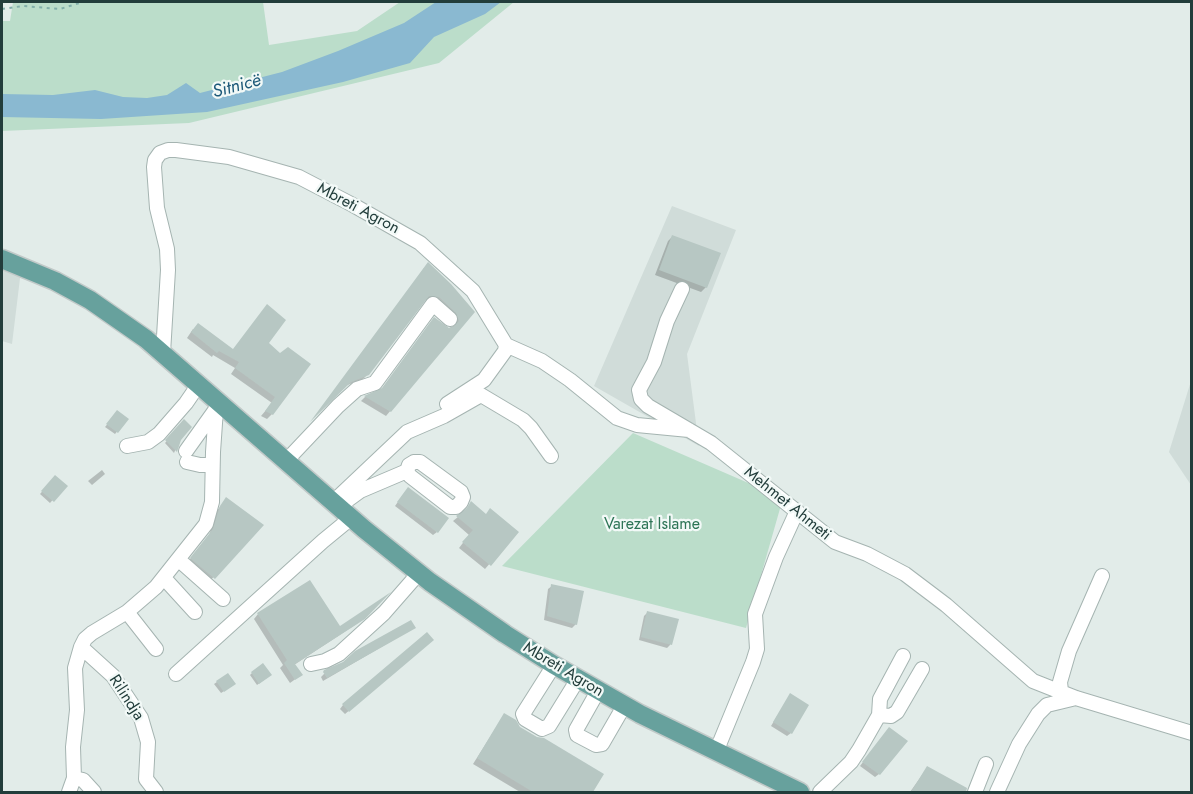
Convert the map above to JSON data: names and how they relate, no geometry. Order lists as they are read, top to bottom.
{
  "streets": {
    "main road": ["Mbreti Agron"],
    "street": ["Mehmet Ahmeti", "Rilindja"]
  },
  "water": ["Sitnicë"],
  "parks": ["Varezat Islame"]
}
